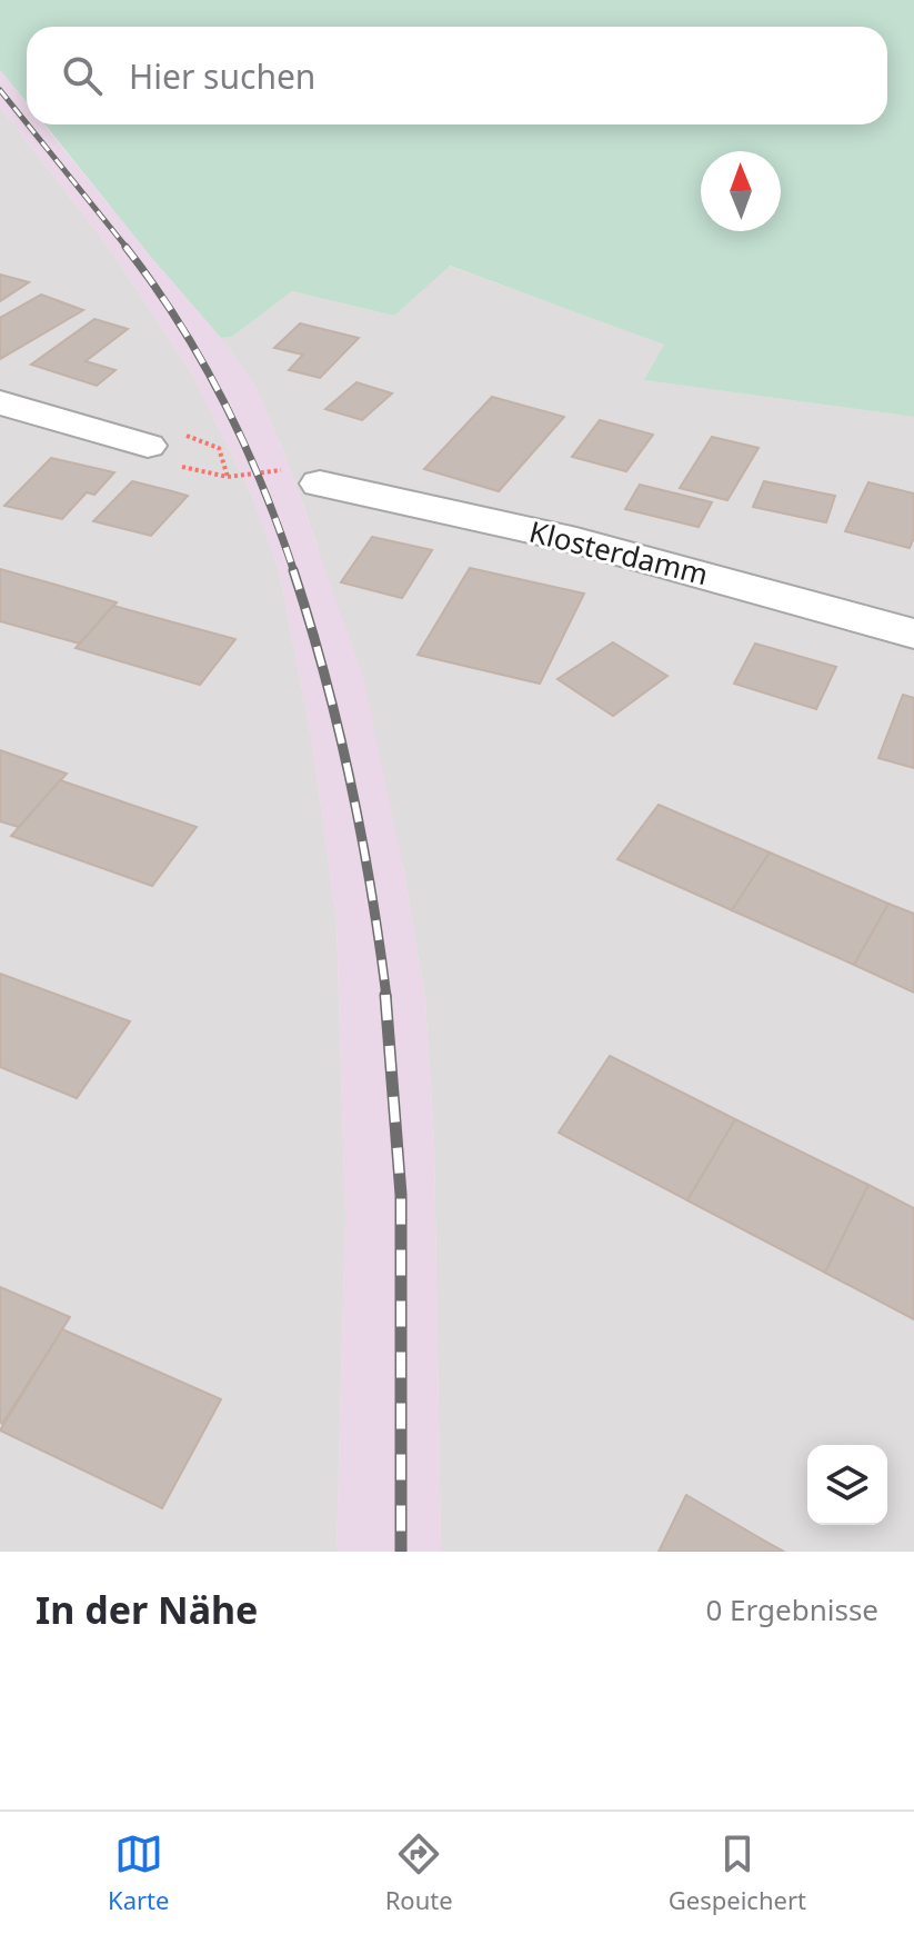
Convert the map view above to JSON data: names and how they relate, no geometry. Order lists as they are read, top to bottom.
{
  "streets": {
    "street": ["Klosterdamm"]
  },
  "north": "top",
  "page": {
    "search": "Hier suchen",
    "heading": ["In der Nähe", "0 Ergebnisse"],
    "nav": ["Karte", "Route", "Gespeichert"]
  }
}
